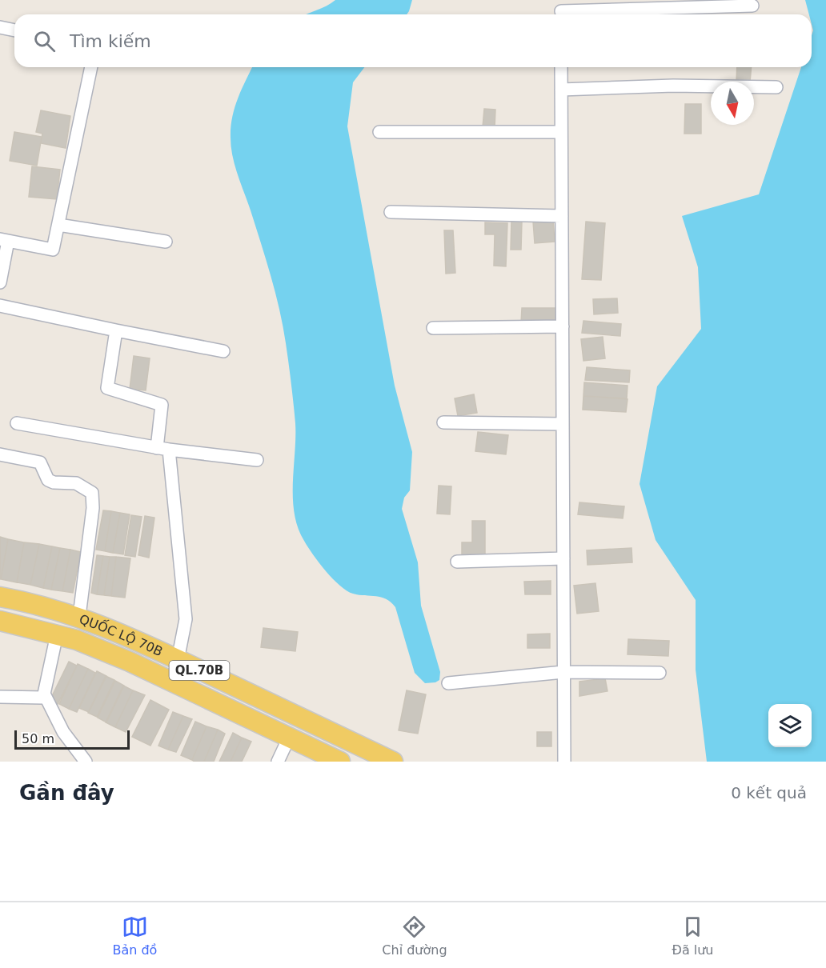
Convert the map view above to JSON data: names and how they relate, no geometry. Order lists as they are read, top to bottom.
{
  "streets": {
    "main road": ["QUỐC LỘ 70B", "QL.70B"]
  },
  "scale_bar": "50 m",
  "north": "bottom",
  "page": {
    "search": "Tìm kiếm",
    "scale": "50 m",
    "heading": ["Gần đây", "0 kết quả"],
    "nav": ["Bản đồ", "Chỉ đường", "Đã lưu"]
  }
}
